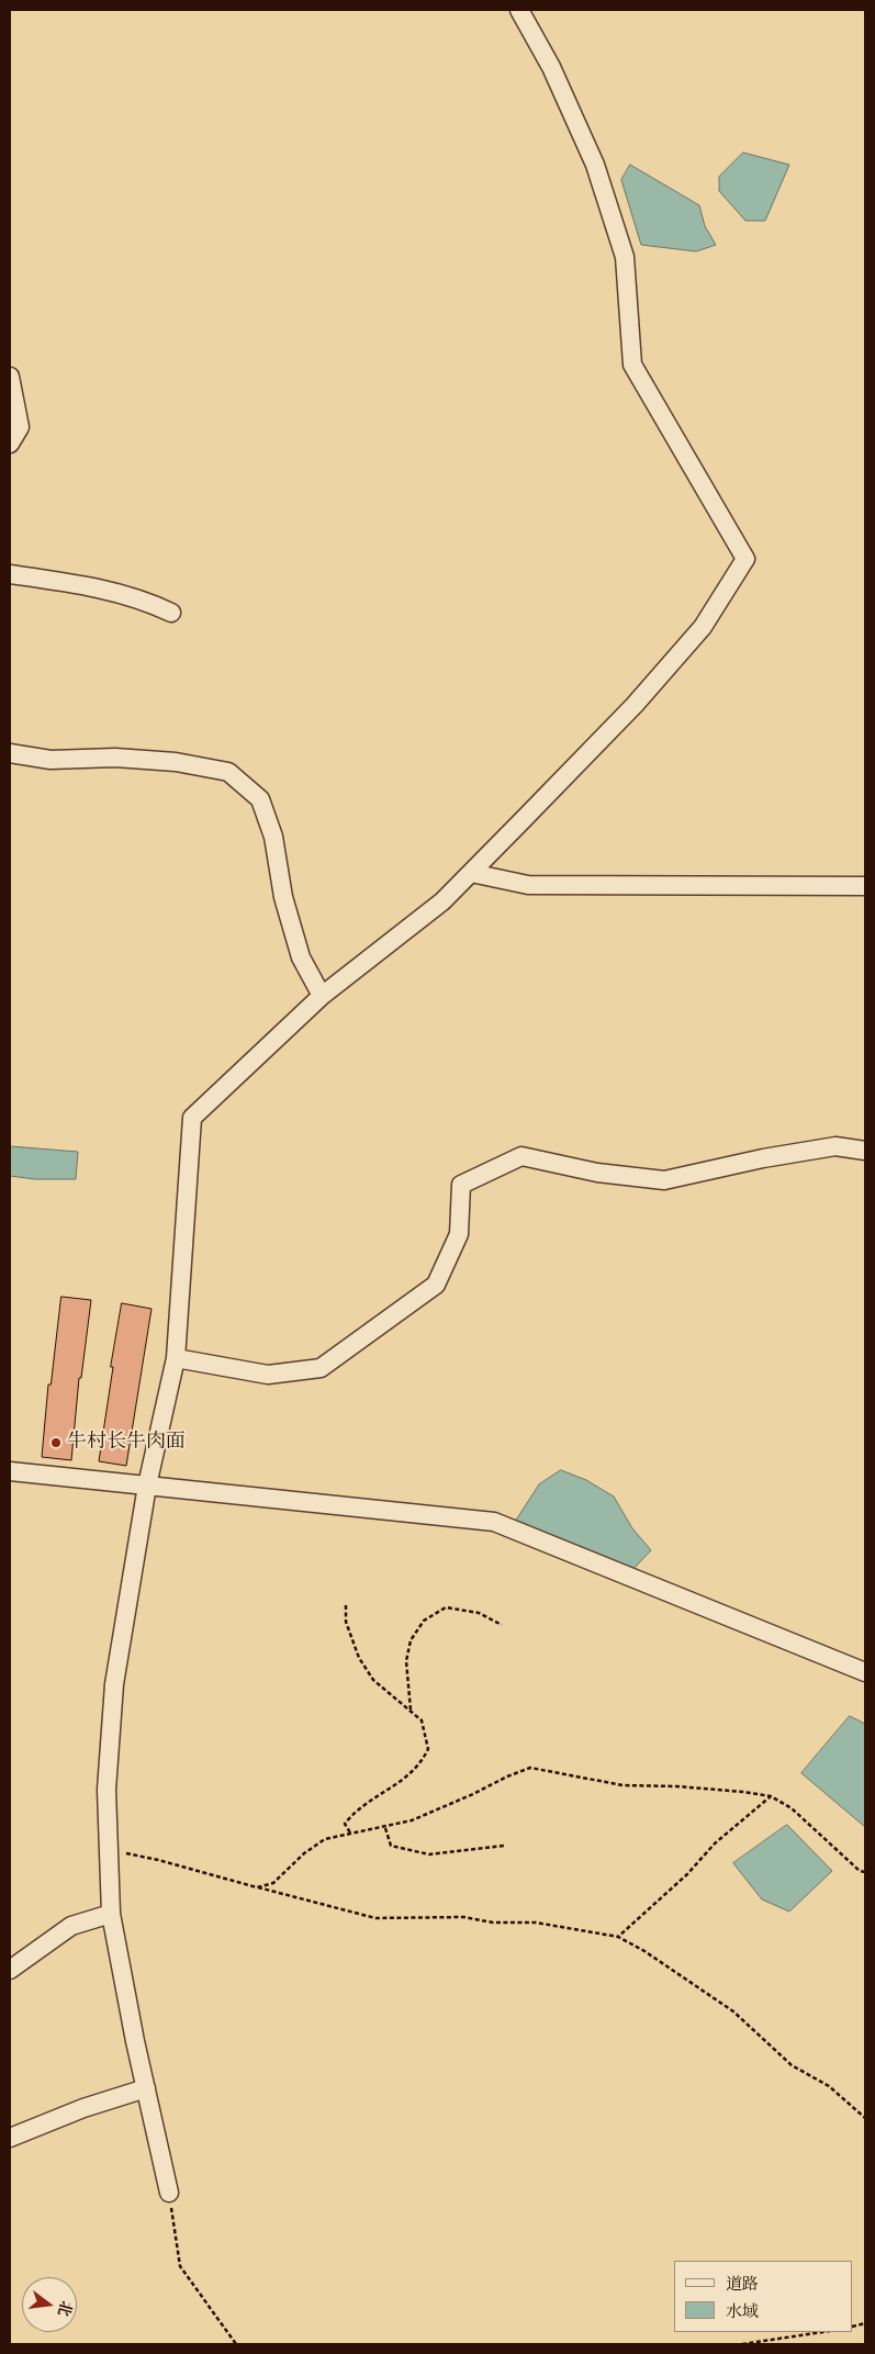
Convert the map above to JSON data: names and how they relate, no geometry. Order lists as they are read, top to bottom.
{
  "places": ["牛村长牛肉面"],
  "legend": ["道路", "水域"],
  "north": "right"
}
